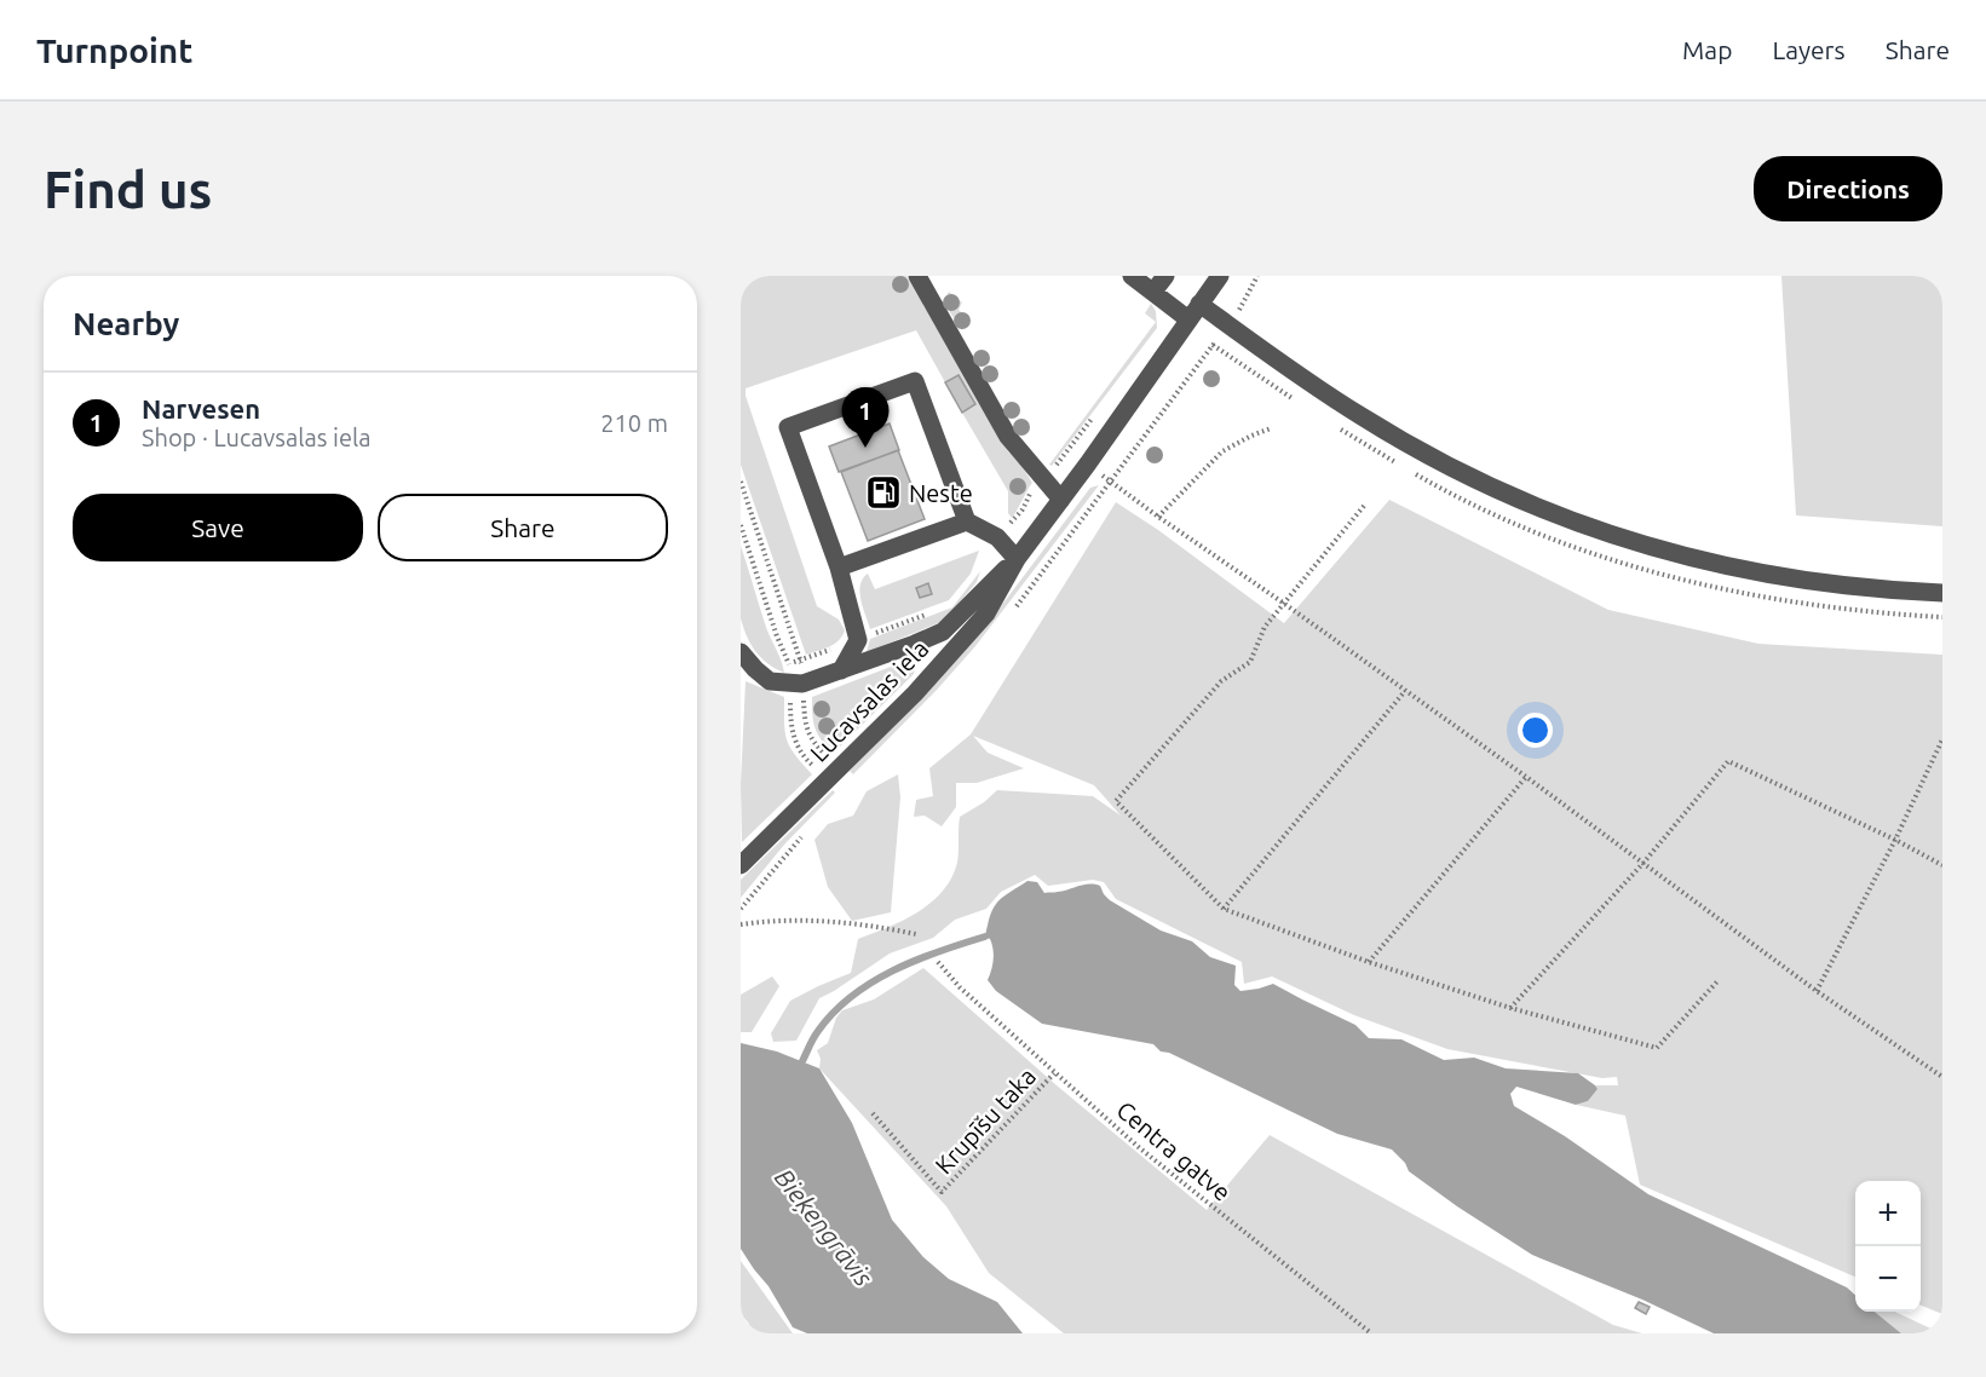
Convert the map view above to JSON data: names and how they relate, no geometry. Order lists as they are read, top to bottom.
{
  "streets": {
    "street": ["Lucavsalas iela"],
    "path": ["Krupīšu taka", "Centra gatve"]
  },
  "crossings": [
    ["Krupīšu taka", "Centra gatve"]
  ],
  "water": ["Bieķengrāvis"],
  "places": {
    "fuel station": ["Neste"]
  },
  "page": {
    "header": "Turnpoint",
    "nav": ["Map", "Layers", "Share"],
    "buttons": [
      "Directions",
      ["Save", "Share"]
    ],
    "title": "Find us",
    "heading": "Nearby",
    "list": [
      {
        "mark": "1",
        "name": "Narvesen",
        "note": "Shop · Lucavsalas iela",
        "value": "210 m"
      }
    ],
    "pins": "1",
    "map_buttons": ["+", "−"]
  }
}
